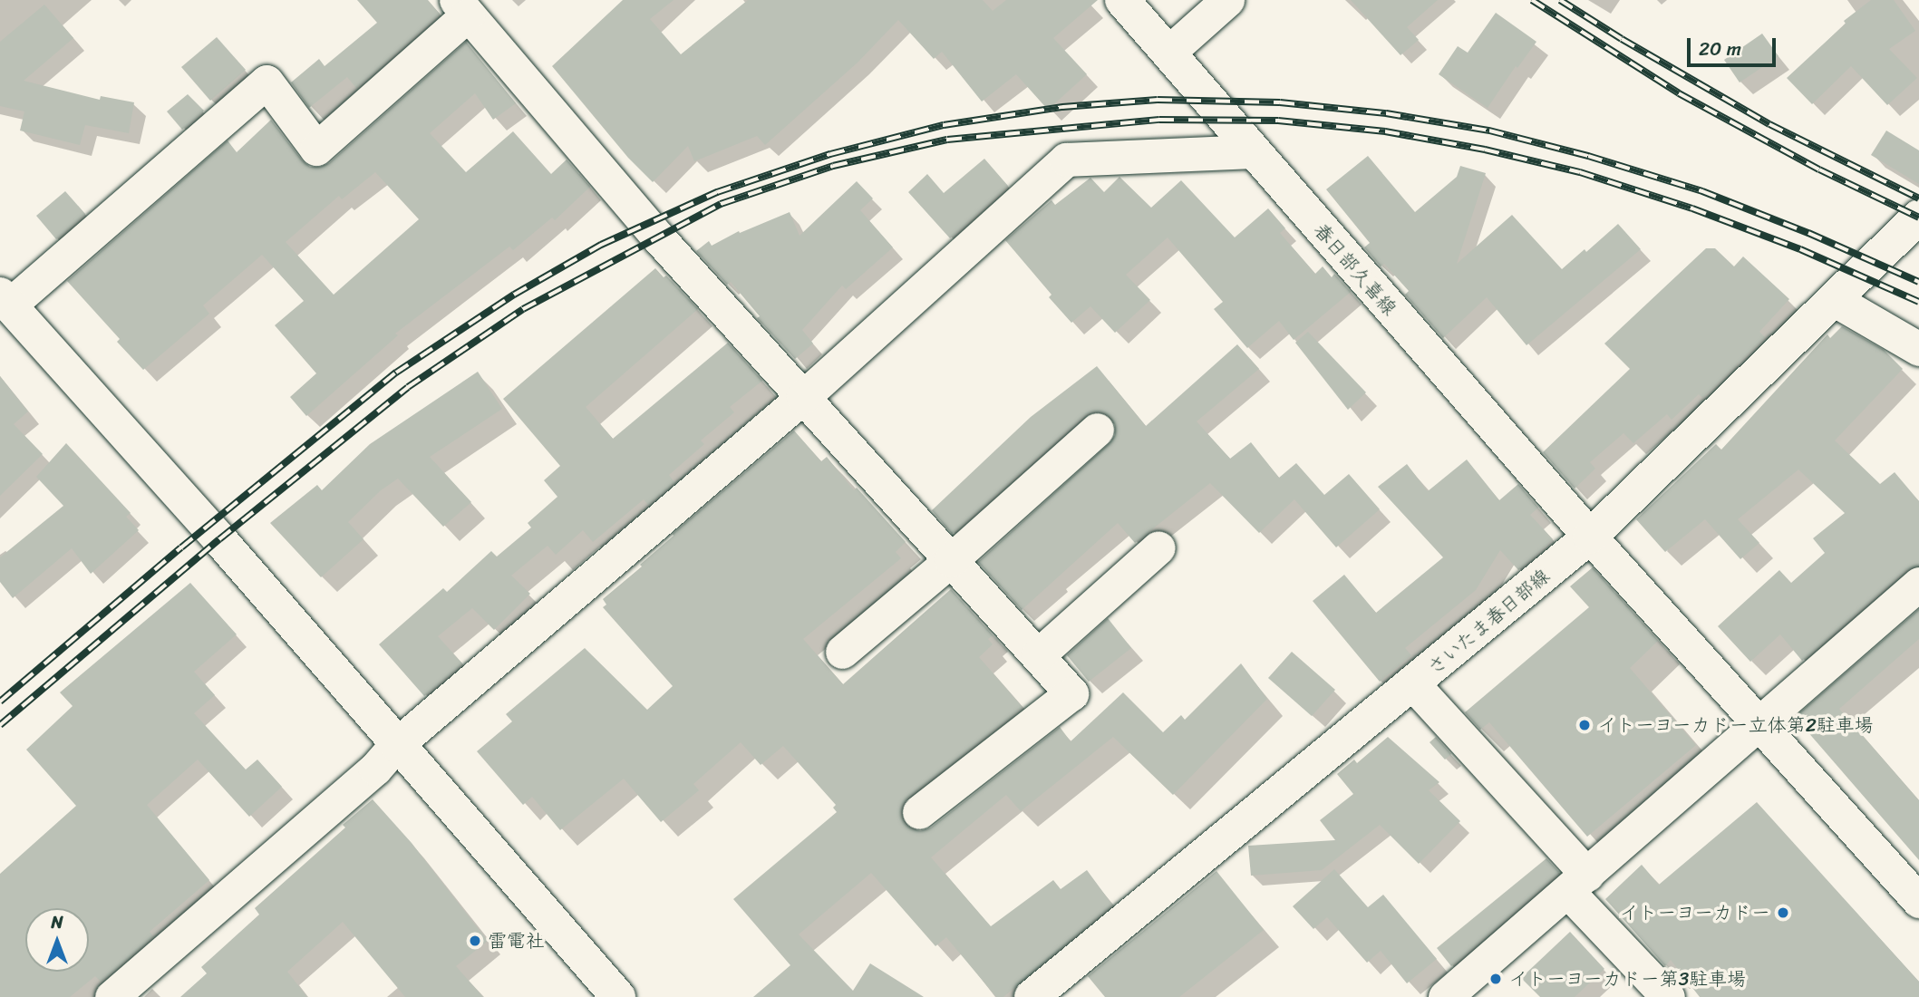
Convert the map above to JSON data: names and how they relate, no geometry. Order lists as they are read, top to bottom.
{
  "streets": {
    "main road": ["春日部久喜線", "さいたま春日部線"]
  },
  "crossings": [
    ["春日部久喜線", "さいたま春日部線"]
  ],
  "places": [
    "イトーヨーカドー立体第2駐車場",
    "イトーヨーカドー",
    "雷電社",
    "イトーヨーカドー第3駐車場"
  ],
  "scale_bar": "20 m",
  "north": "top"
}
